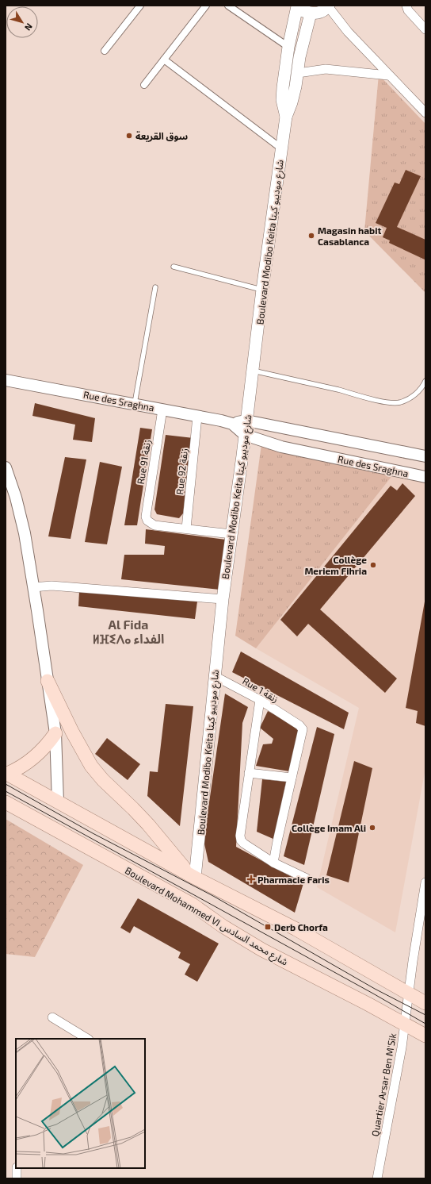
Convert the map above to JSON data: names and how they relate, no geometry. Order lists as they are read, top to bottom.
{
  "streets": {
    "main road": ["Boulevard Modibo Keita شارع موديبو كيتا", "Boulevard Mohammed VI شارع محمد السادس"],
    "street": [
      "Rue des Sraghna",
      "Rue 91 زنقة",
      "Rue 92 زنقة",
      "Rue 1 زنقة",
      "Quartier Arsar Ben M'Sik"
    ]
  },
  "crossings": [
    ["Boulevard Modibo Keita شارع موديبو كيتا", "Rue des Sraghna"],
    ["Boulevard Modibo Keita شارع موديبو كيتا", "Rue 1 زنقة"],
    ["Rue des Sraghna", "Rue 91 زنقة"],
    ["Rue des Sraghna", "Rue 92 زنقة"],
    ["Rue 91 زنقة", "Rue 92 زنقة"],
    ["Boulevard Mohammed VI شارع محمد السادس", "Quartier Arsar Ben M'Sik"]
  ],
  "districts": ["Al Fida ⵍⴼⵉⴷⴰ الفداء"],
  "places": {
    "other": [
      "سوق القريعة",
      "Magasin habit Casablanca",
      "Collège Meriem Fihria",
      "Collège Imam Ali"
    ],
    "health": ["Pharmacie Faris"],
    "transit": ["Derb Chorfa"]
  },
  "north": "bottom right"
}
